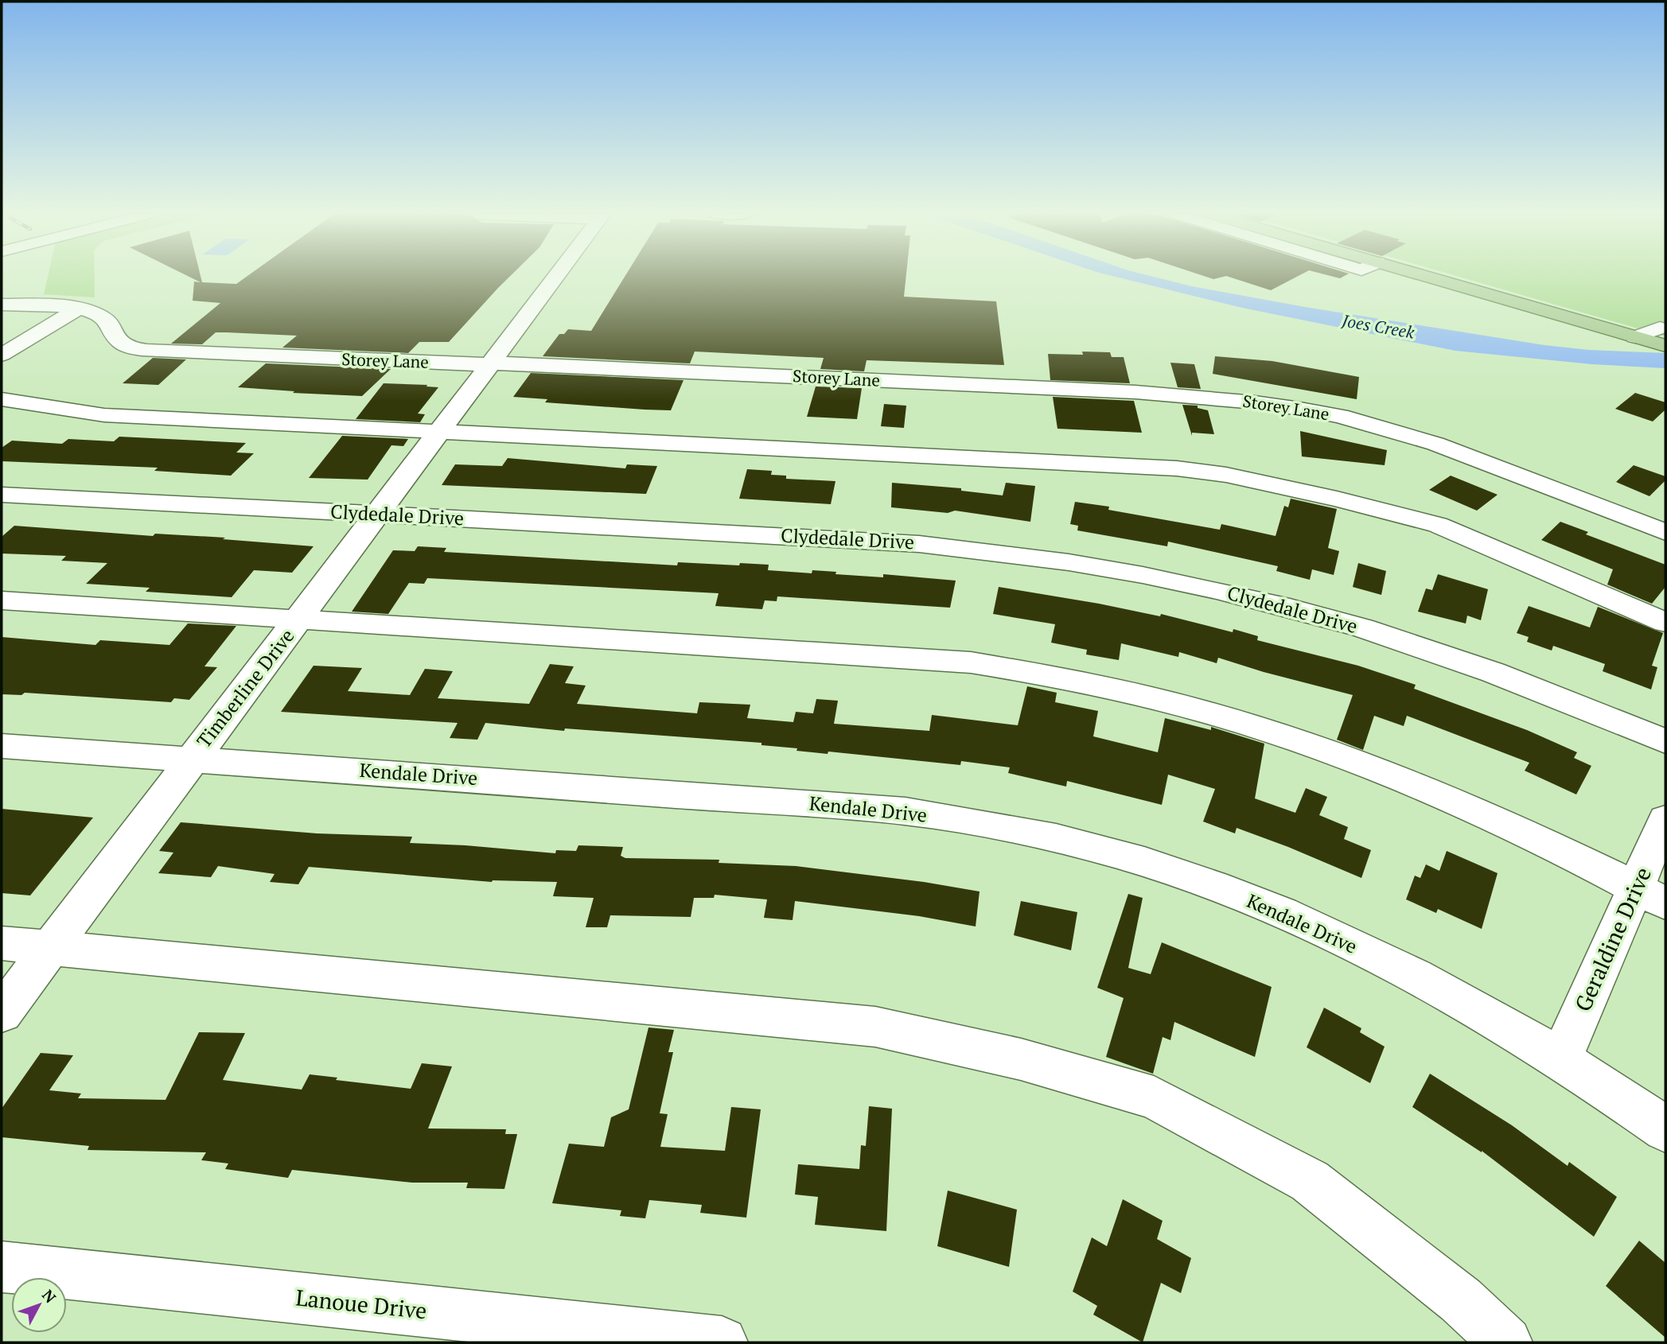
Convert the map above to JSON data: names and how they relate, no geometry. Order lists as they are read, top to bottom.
{
  "streets": {
    "street": [
      "Storey Lane",
      "Clydedale Drive",
      "Timberline Drive",
      "Kendale Drive",
      "Geraldine Drive",
      "Lanoue Drive"
    ]
  },
  "crossings": [
    ["Storey Lane", "Timberline Drive"],
    ["Clydedale Drive", "Timberline Drive"],
    ["Timberline Drive", "Kendale Drive"],
    ["Kendale Drive", "Geraldine Drive"]
  ],
  "water": ["Joes Creek"],
  "north": "top right"
}
